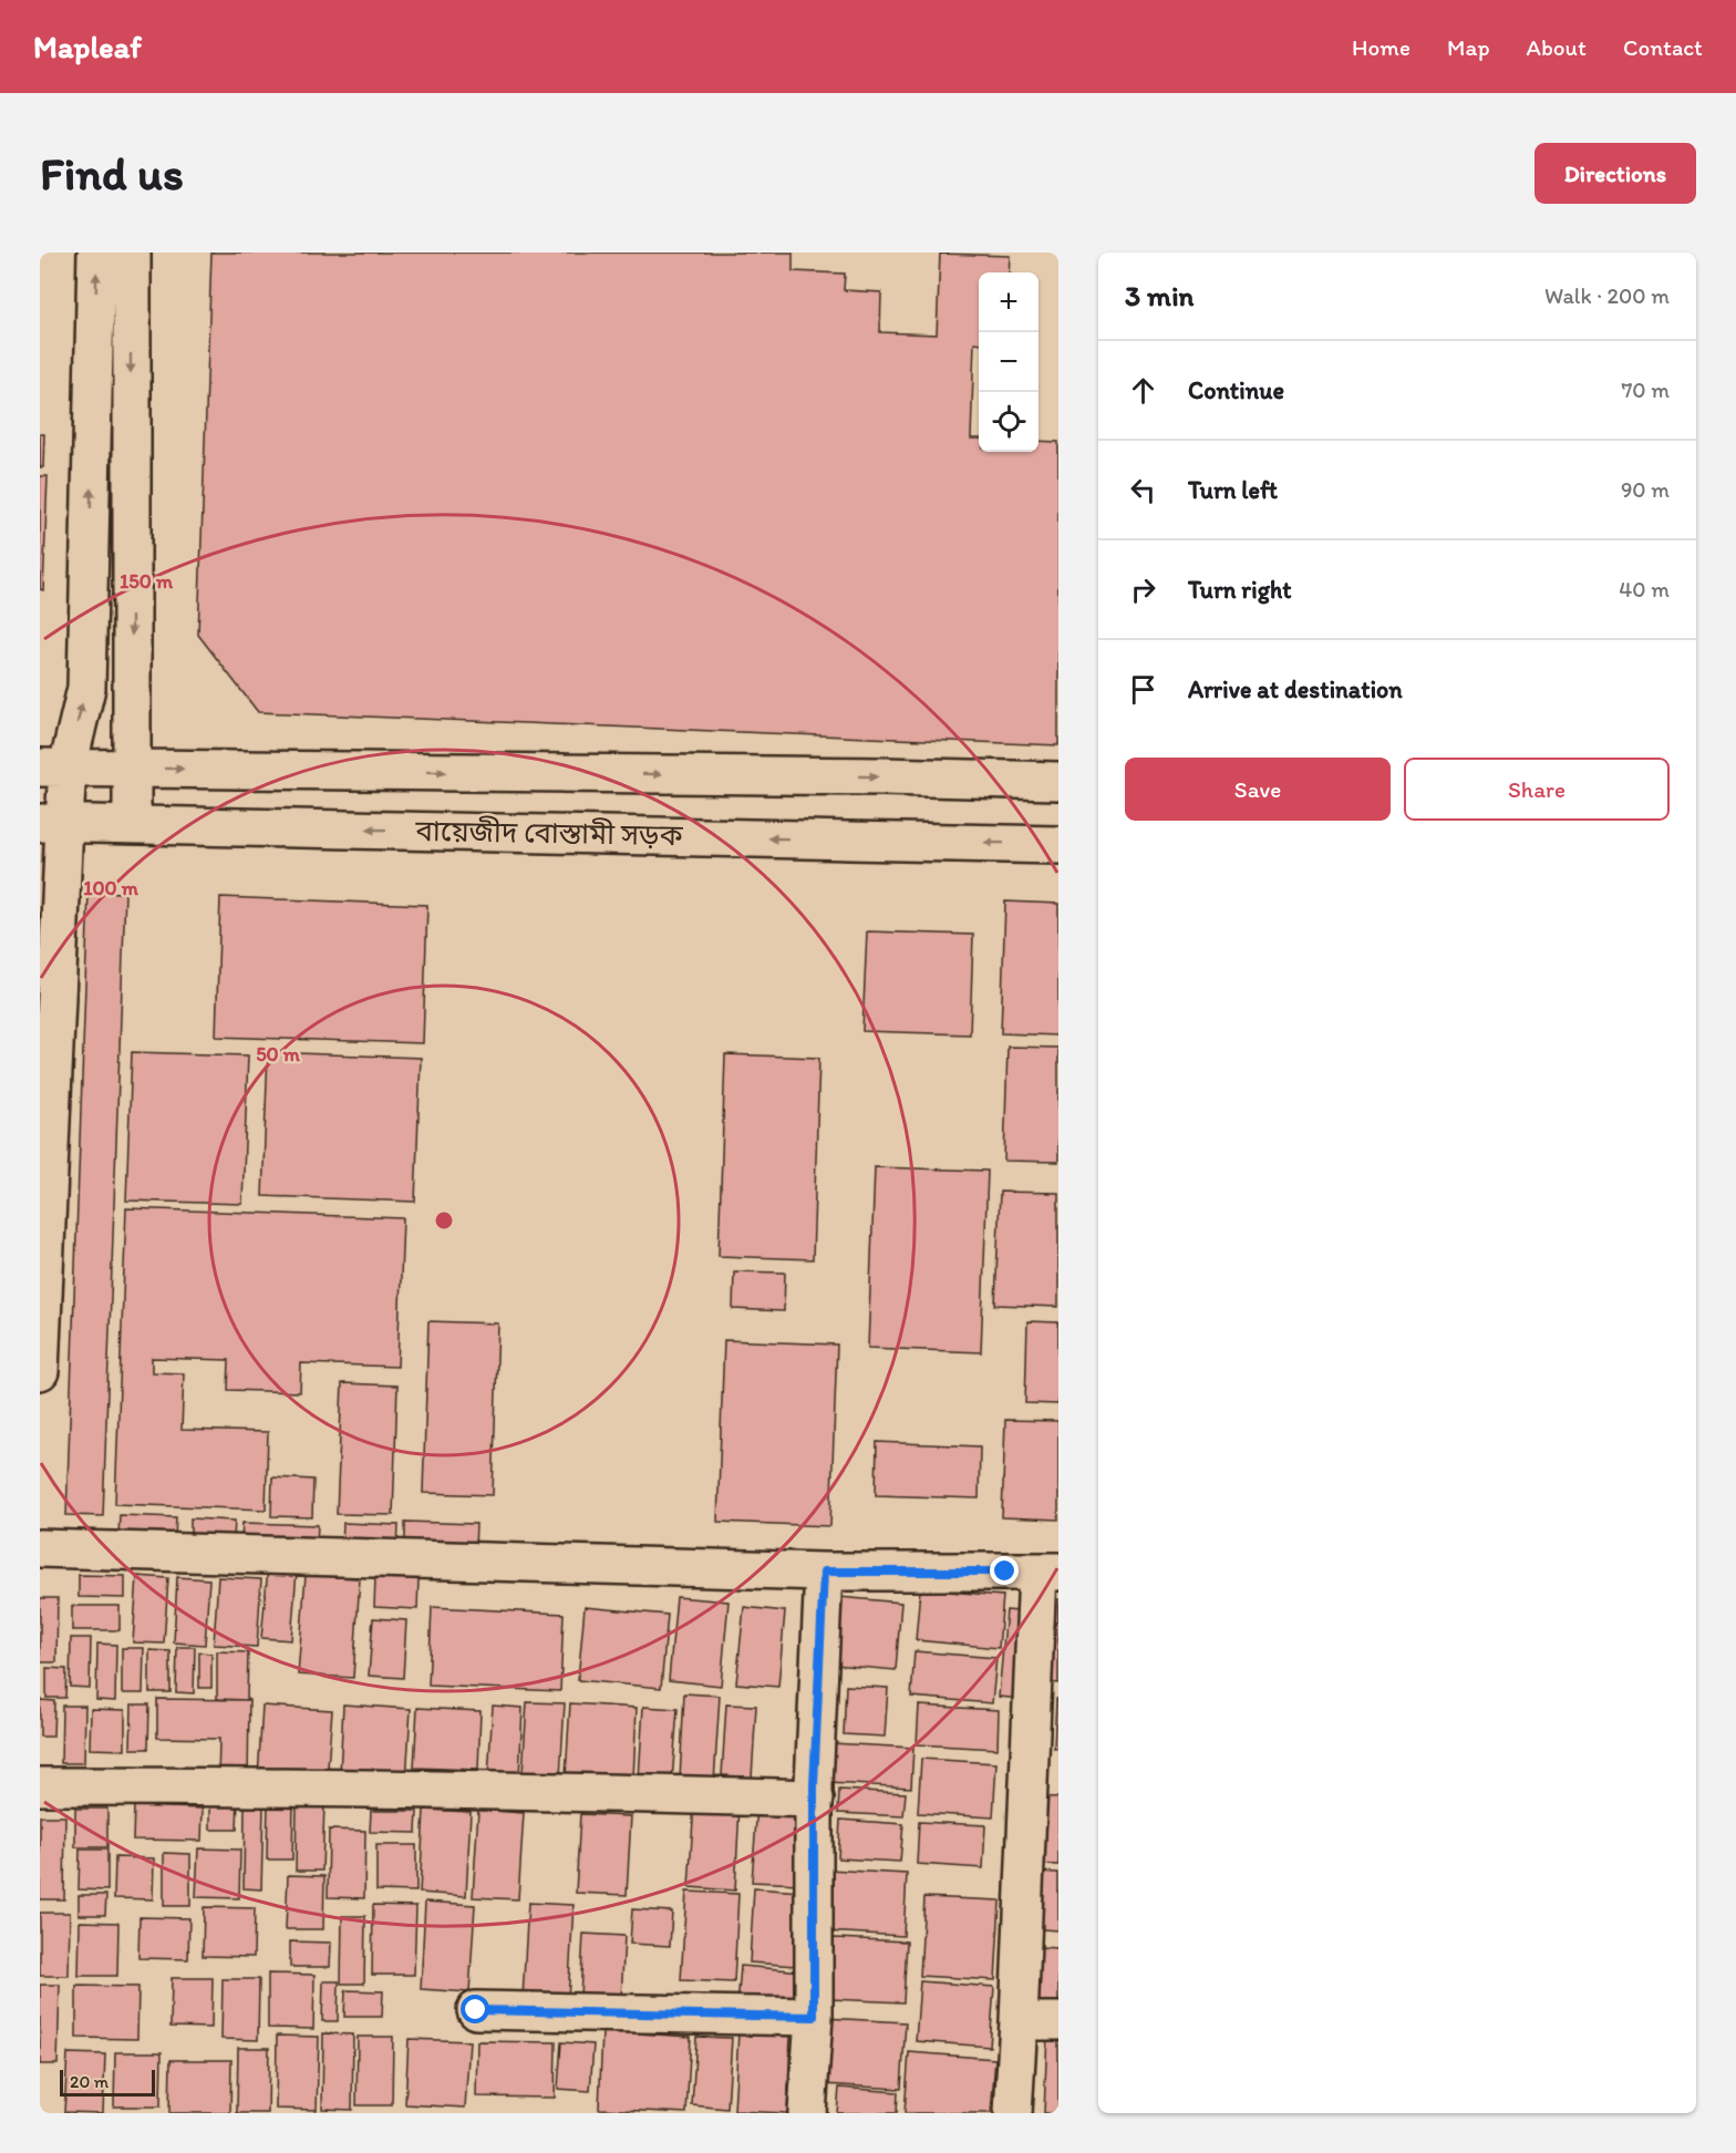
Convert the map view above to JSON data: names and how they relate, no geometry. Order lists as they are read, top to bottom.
{
  "streets": {
    "street": ["বায়েজীদ বোস্তামী সড়ক"]
  },
  "scale_bar": "20 m",
  "page": {
    "header": "Mapleaf",
    "nav": [
      "Home",
      "Map",
      "About",
      "Contact"
    ],
    "buttons": [
      "Directions",
      ["Save", "Share"]
    ],
    "title": "Find us",
    "heading": ["3 min", "Walk · 200 m"],
    "map_buttons": ["+", "−"],
    "list": [
      ["Continue", "70 m"],
      ["Turn left", "90 m"],
      ["Turn right", "40 m"],
      "Arrive at destination"
    ],
    "scale": "20 m"
  },
  "rings": ["150 m", "100 m", "50 m"]
}
